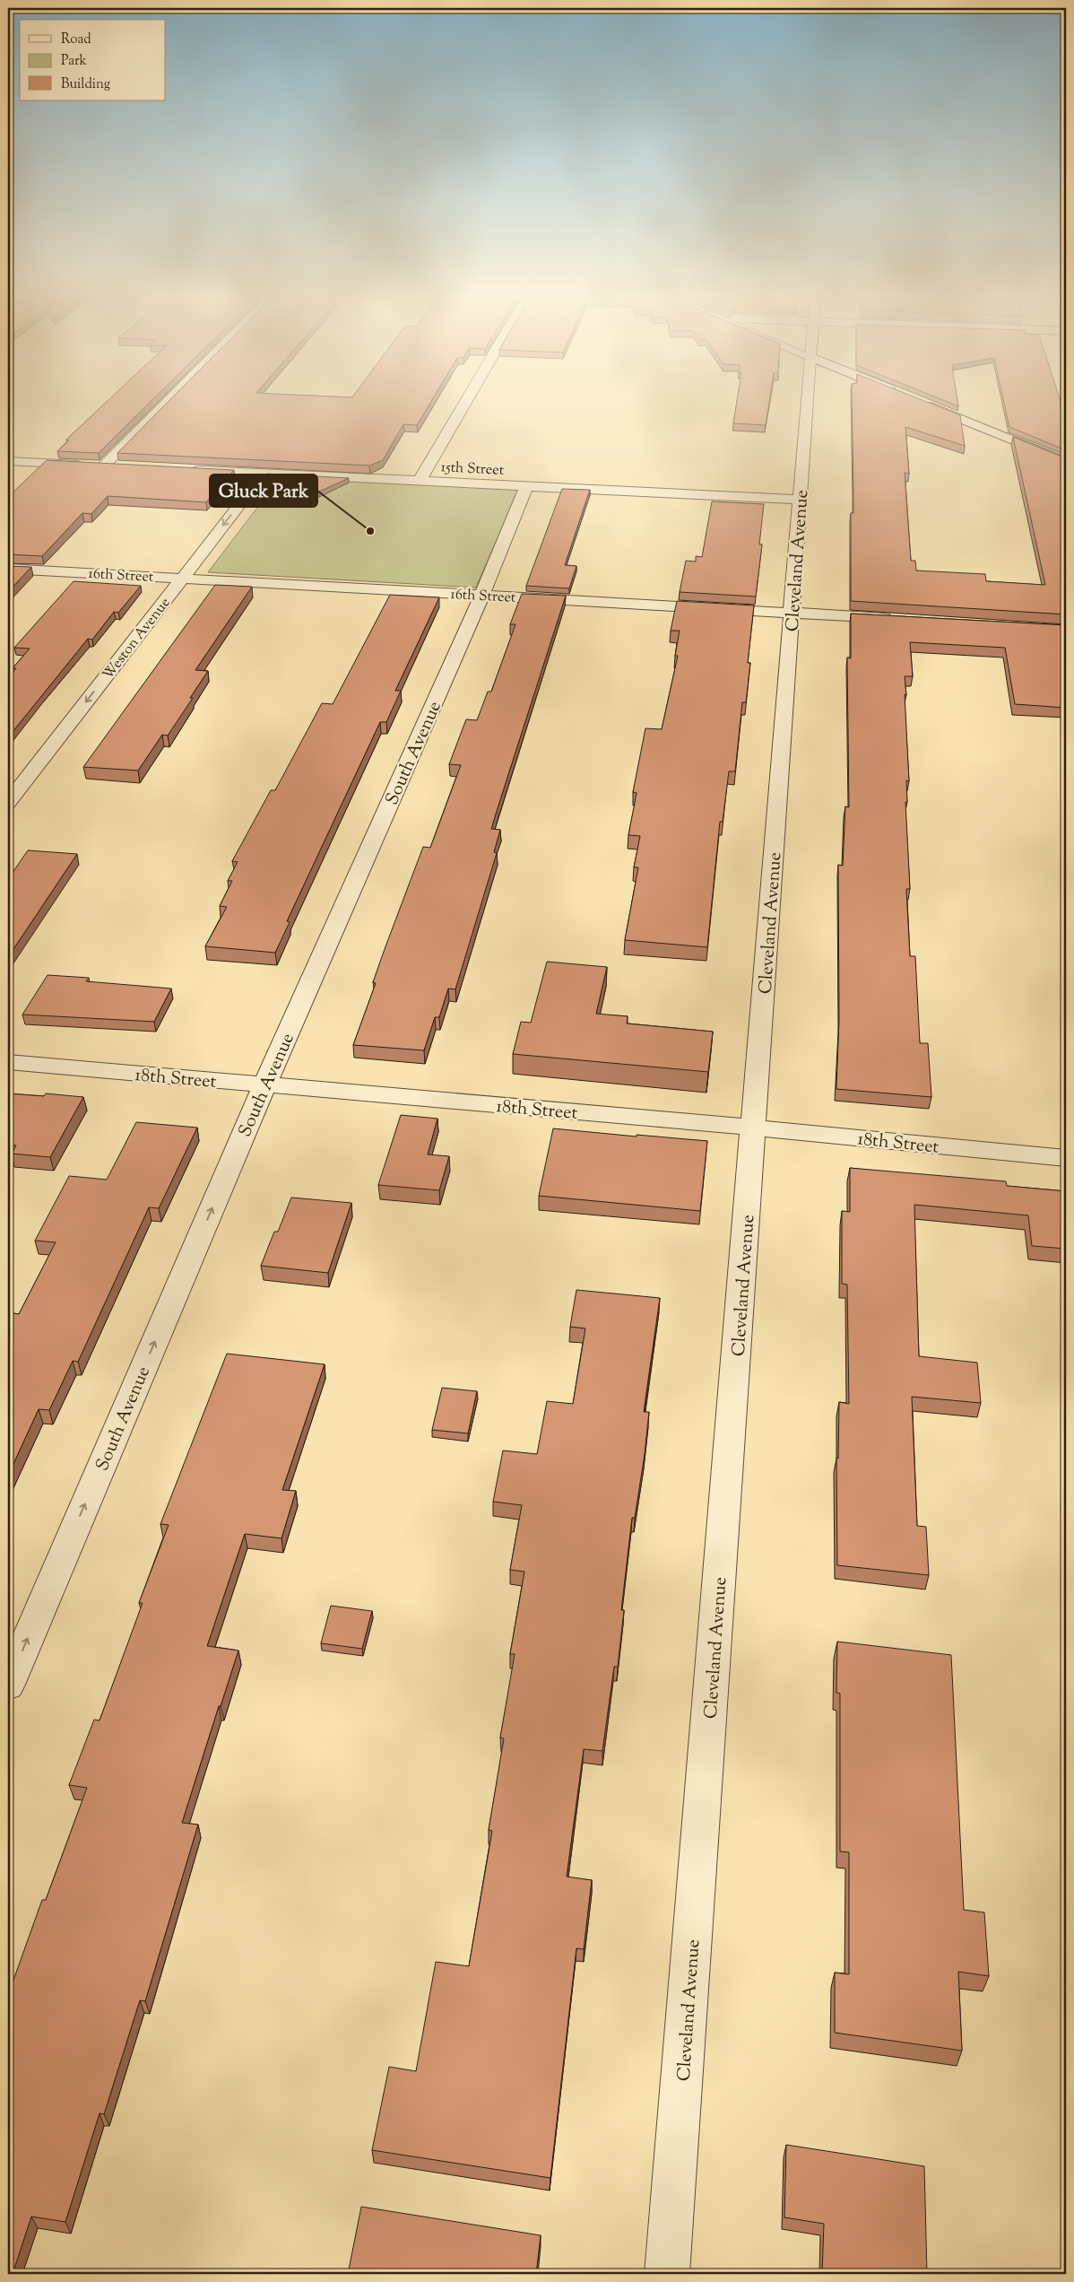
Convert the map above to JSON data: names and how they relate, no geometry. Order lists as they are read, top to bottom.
{
  "streets": {
    "street": [
      "15th Street",
      "Cleveland Avenue",
      "16th Street",
      "Weston Avenue",
      "South Avenue",
      "18th Street"
    ]
  },
  "crossings": [
    ["15th Street", "Cleveland Avenue"],
    ["15th Street", "Weston Avenue"],
    ["15th Street", "South Avenue"],
    ["Cleveland Avenue", "16th Street"],
    ["Cleveland Avenue", "18th Street"],
    ["16th Street", "Weston Avenue"],
    ["16th Street", "South Avenue"],
    ["South Avenue", "18th Street"]
  ],
  "one_way": ["Weston Avenue", "South Avenue"],
  "places": ["Gluck Park"],
  "legend": ["Road", "Park", "Building"]
}
